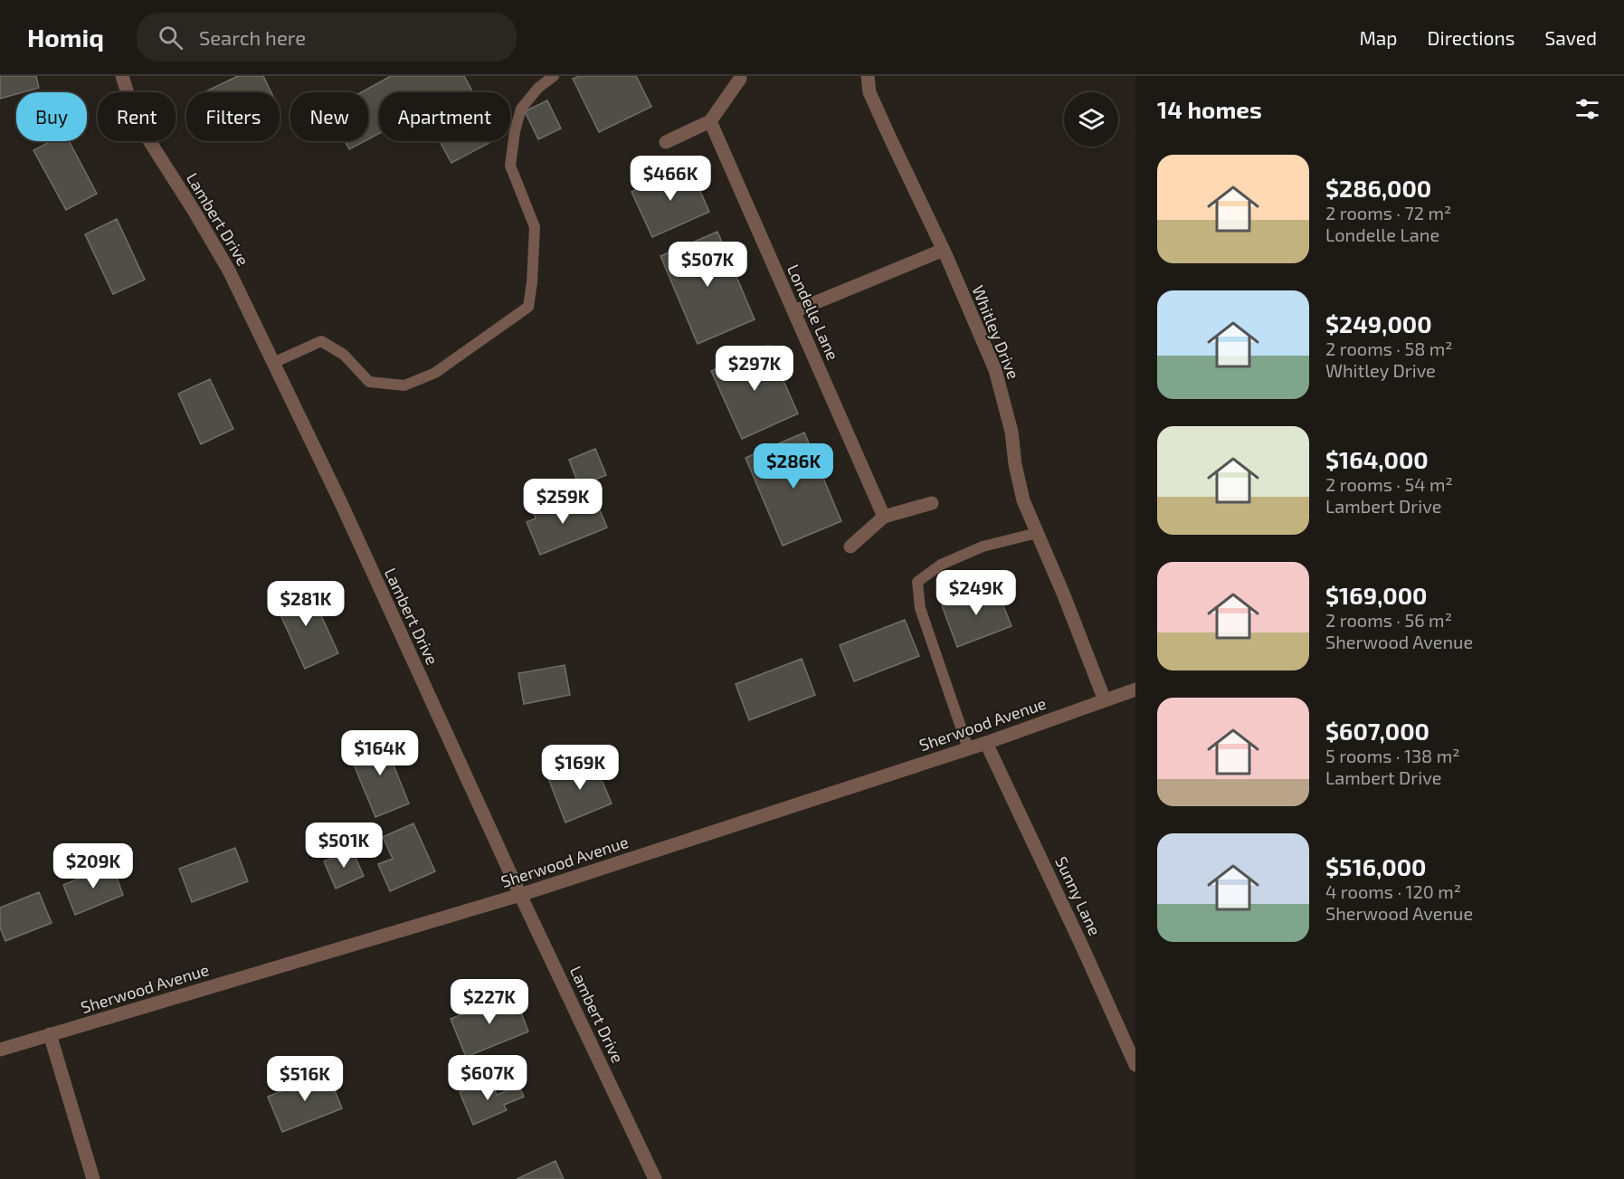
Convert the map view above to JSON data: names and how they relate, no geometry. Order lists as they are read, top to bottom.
{
  "streets": {
    "street": [
      "Lambert Drive",
      "Londelle Lane",
      "Whitley Drive",
      "Sherwood Avenue",
      "Sunny Lane"
    ]
  },
  "crossings": [
    ["Lambert Drive", "Sherwood Avenue"],
    ["Whitley Drive", "Sherwood Avenue"],
    ["Sherwood Avenue", "Sunny Lane"]
  ],
  "page": {
    "header": "Homiq",
    "search": "Search here",
    "nav": ["Map", "Directions", "Saved"],
    "heading": "14 homes",
    "chip": [
      "Buy",
      "Rent",
      "Filters",
      "New",
      "Apartment"
    ],
    "list": [
      {
        "name": "$286,000",
        "note": "2 rooms · 72 m² · Londelle Lane"
      },
      {
        "name": "$249,000",
        "note": "2 rooms · 58 m² · Whitley Drive"
      },
      {
        "name": "$164,000",
        "note": "2 rooms · 54 m² · Lambert Drive"
      },
      {
        "name": "$169,000",
        "note": "2 rooms · 56 m² · Sherwood Avenue"
      },
      {
        "name": "$607,000",
        "note": "5 rooms · 138 m² · Lambert Drive"
      },
      {
        "name": "$516,000",
        "note": "4 rooms · 120 m² · Sherwood Avenue"
      }
    ],
    "price": [
      "$466K",
      "$507K",
      "$297K",
      "$286K",
      "$259K",
      "$249K",
      "$281K",
      "$164K",
      "$169K",
      "$501K",
      "$209K",
      "$227K",
      "$607K",
      "$516K"
    ]
  }
}
